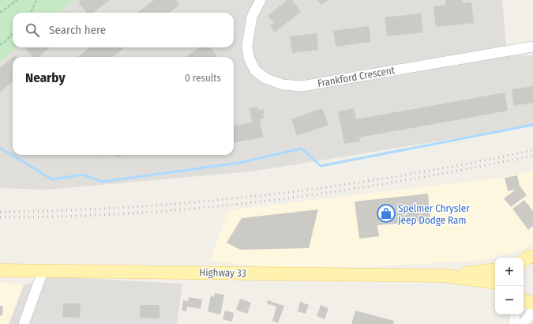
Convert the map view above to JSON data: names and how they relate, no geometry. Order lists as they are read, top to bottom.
{
  "streets": {
    "main road": ["Highway 33"],
    "street": ["Frankford Crescent"]
  },
  "places": {
    "shop": ["Spelmer Chrysler Jeep Dodge Ram"]
  },
  "page": {
    "search": "Search here",
    "heading": ["Nearby", "0 results"],
    "map_buttons": ["+", "−"]
  }
}
